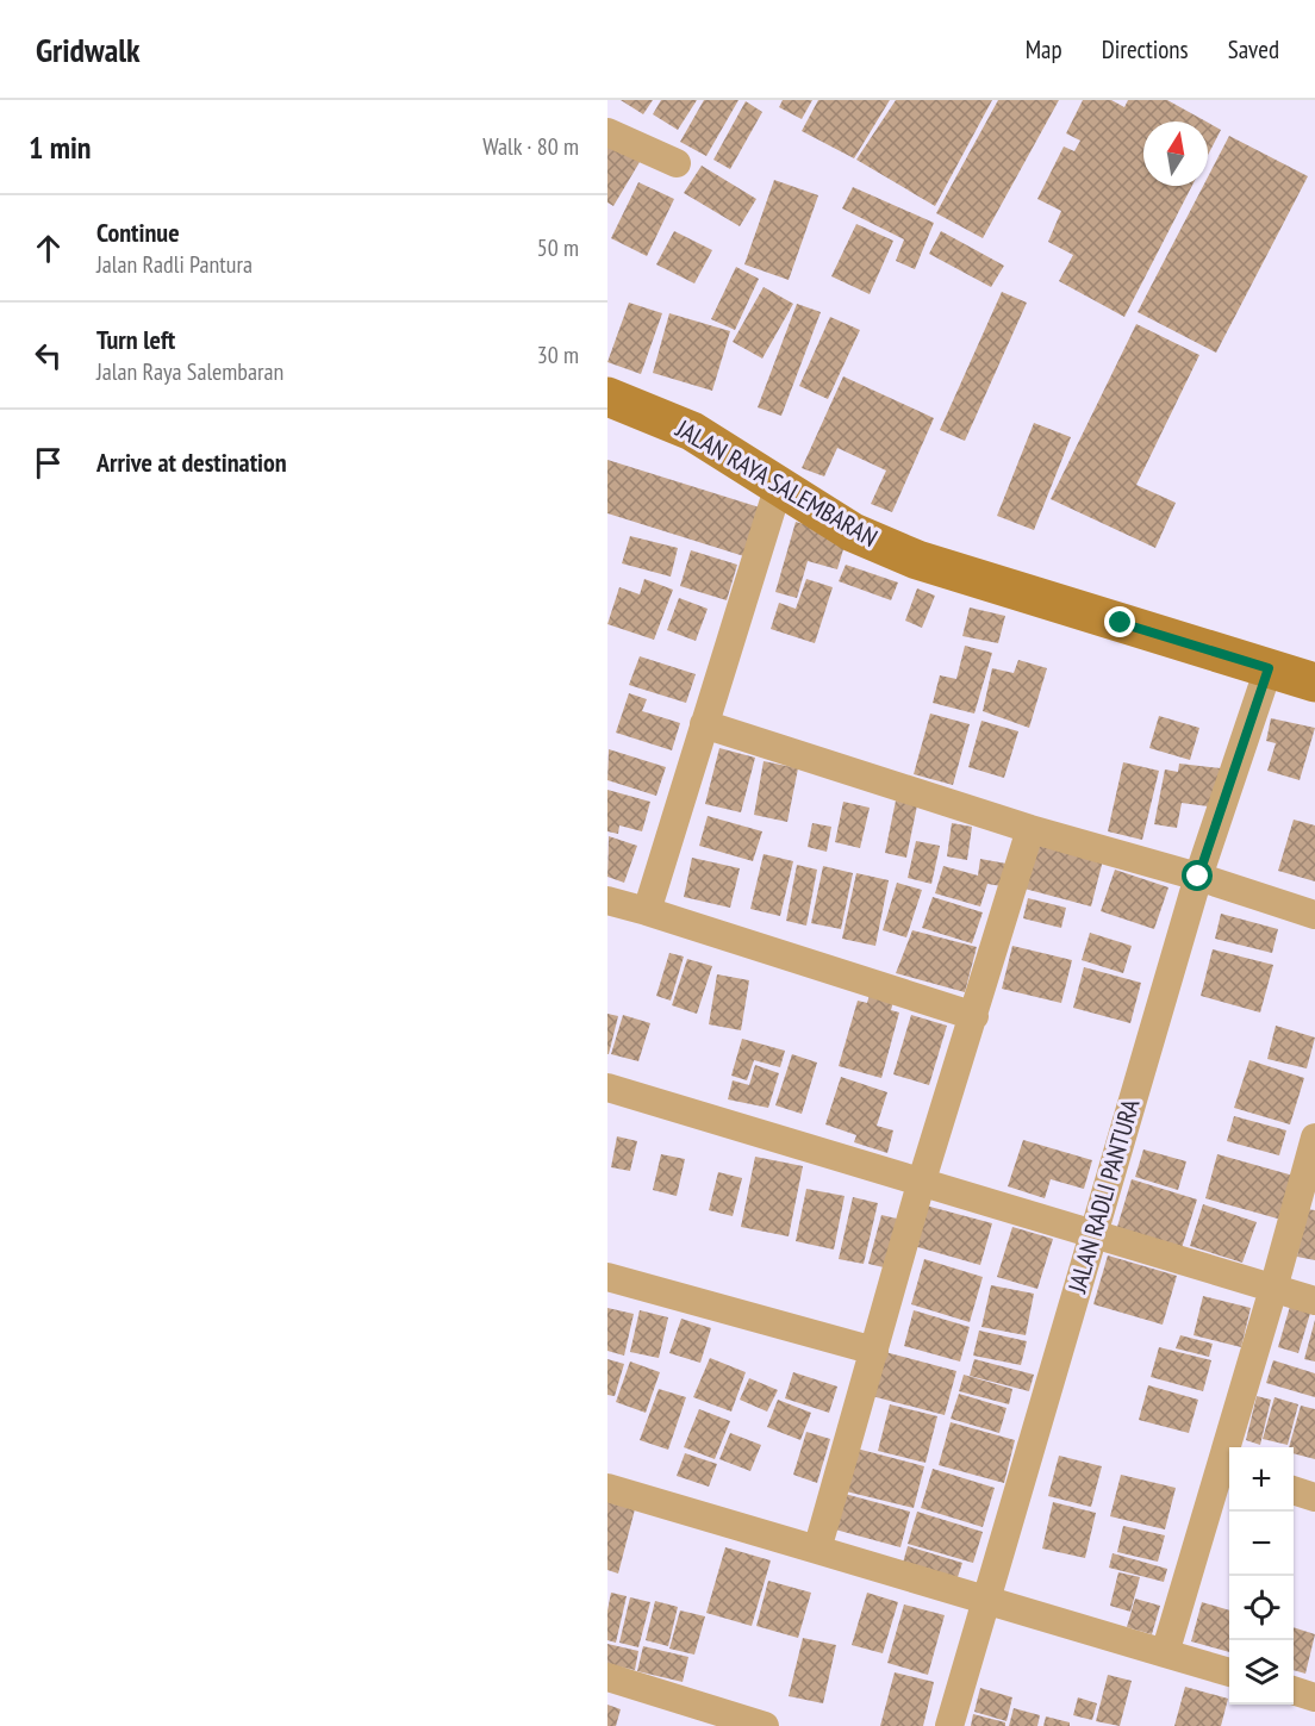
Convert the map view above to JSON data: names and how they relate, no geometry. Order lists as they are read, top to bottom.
{
  "streets": {
    "main road": ["JALAN RAYA SALEMBARAN"],
    "street": ["JALAN RADLI PANTURA"]
  },
  "crossings": [
    ["JALAN RAYA SALEMBARAN", "JALAN RADLI PANTURA"]
  ],
  "north": "top",
  "page": {
    "header": "Gridwalk",
    "nav": ["Map", "Directions", "Saved"],
    "heading": ["1 min", "Walk · 80 m"],
    "list": [
      ["Continue", "Jalan Radli Pantura", "50 m"],
      ["Turn left", "Jalan Raya Salembaran", "30 m"],
      "Arrive at destination"
    ],
    "map_buttons": ["+", "−"]
  }
}
